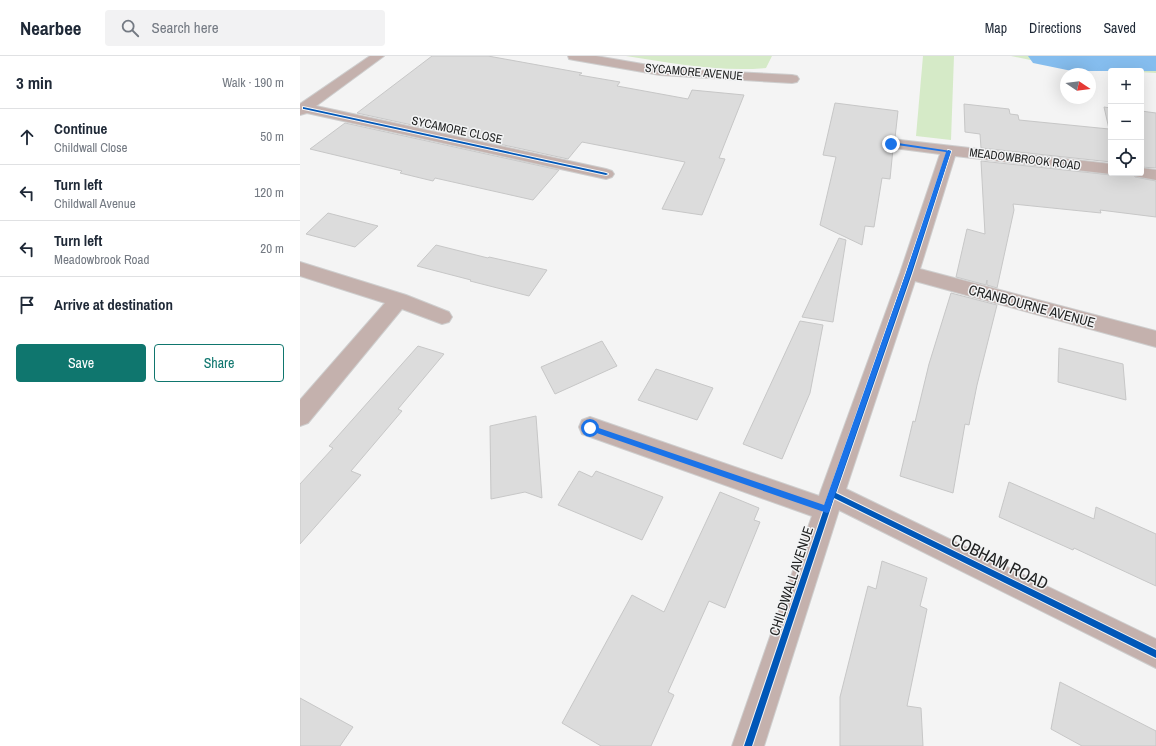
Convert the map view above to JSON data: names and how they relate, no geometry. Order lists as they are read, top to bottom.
{
  "streets": {
    "street": [
      "SYCAMORE AVENUE",
      "SYCAMORE CLOSE",
      "MEADOWBROOK ROAD",
      "CRANBOURNE AVENUE",
      "COBHAM ROAD",
      "CHILDWALL AVENUE"
    ]
  },
  "crossings": [
    ["MEADOWBROOK ROAD", "CHILDWALL AVENUE"],
    ["CRANBOURNE AVENUE", "CHILDWALL AVENUE"],
    ["COBHAM ROAD", "CHILDWALL AVENUE"]
  ],
  "north": "right",
  "page": {
    "header": "Nearbee",
    "search": "Search here",
    "nav": ["Map", "Directions", "Saved"],
    "heading": ["3 min", "Walk · 190 m"],
    "map_buttons": ["+", "−"],
    "list": [
      ["Continue", "Childwall Close", "50 m"],
      ["Turn left", "Childwall Avenue", "120 m"],
      ["Turn left", "Meadowbrook Road", "20 m"],
      "Arrive at destination"
    ],
    "buttons": ["Save", "Share"]
  }
}
